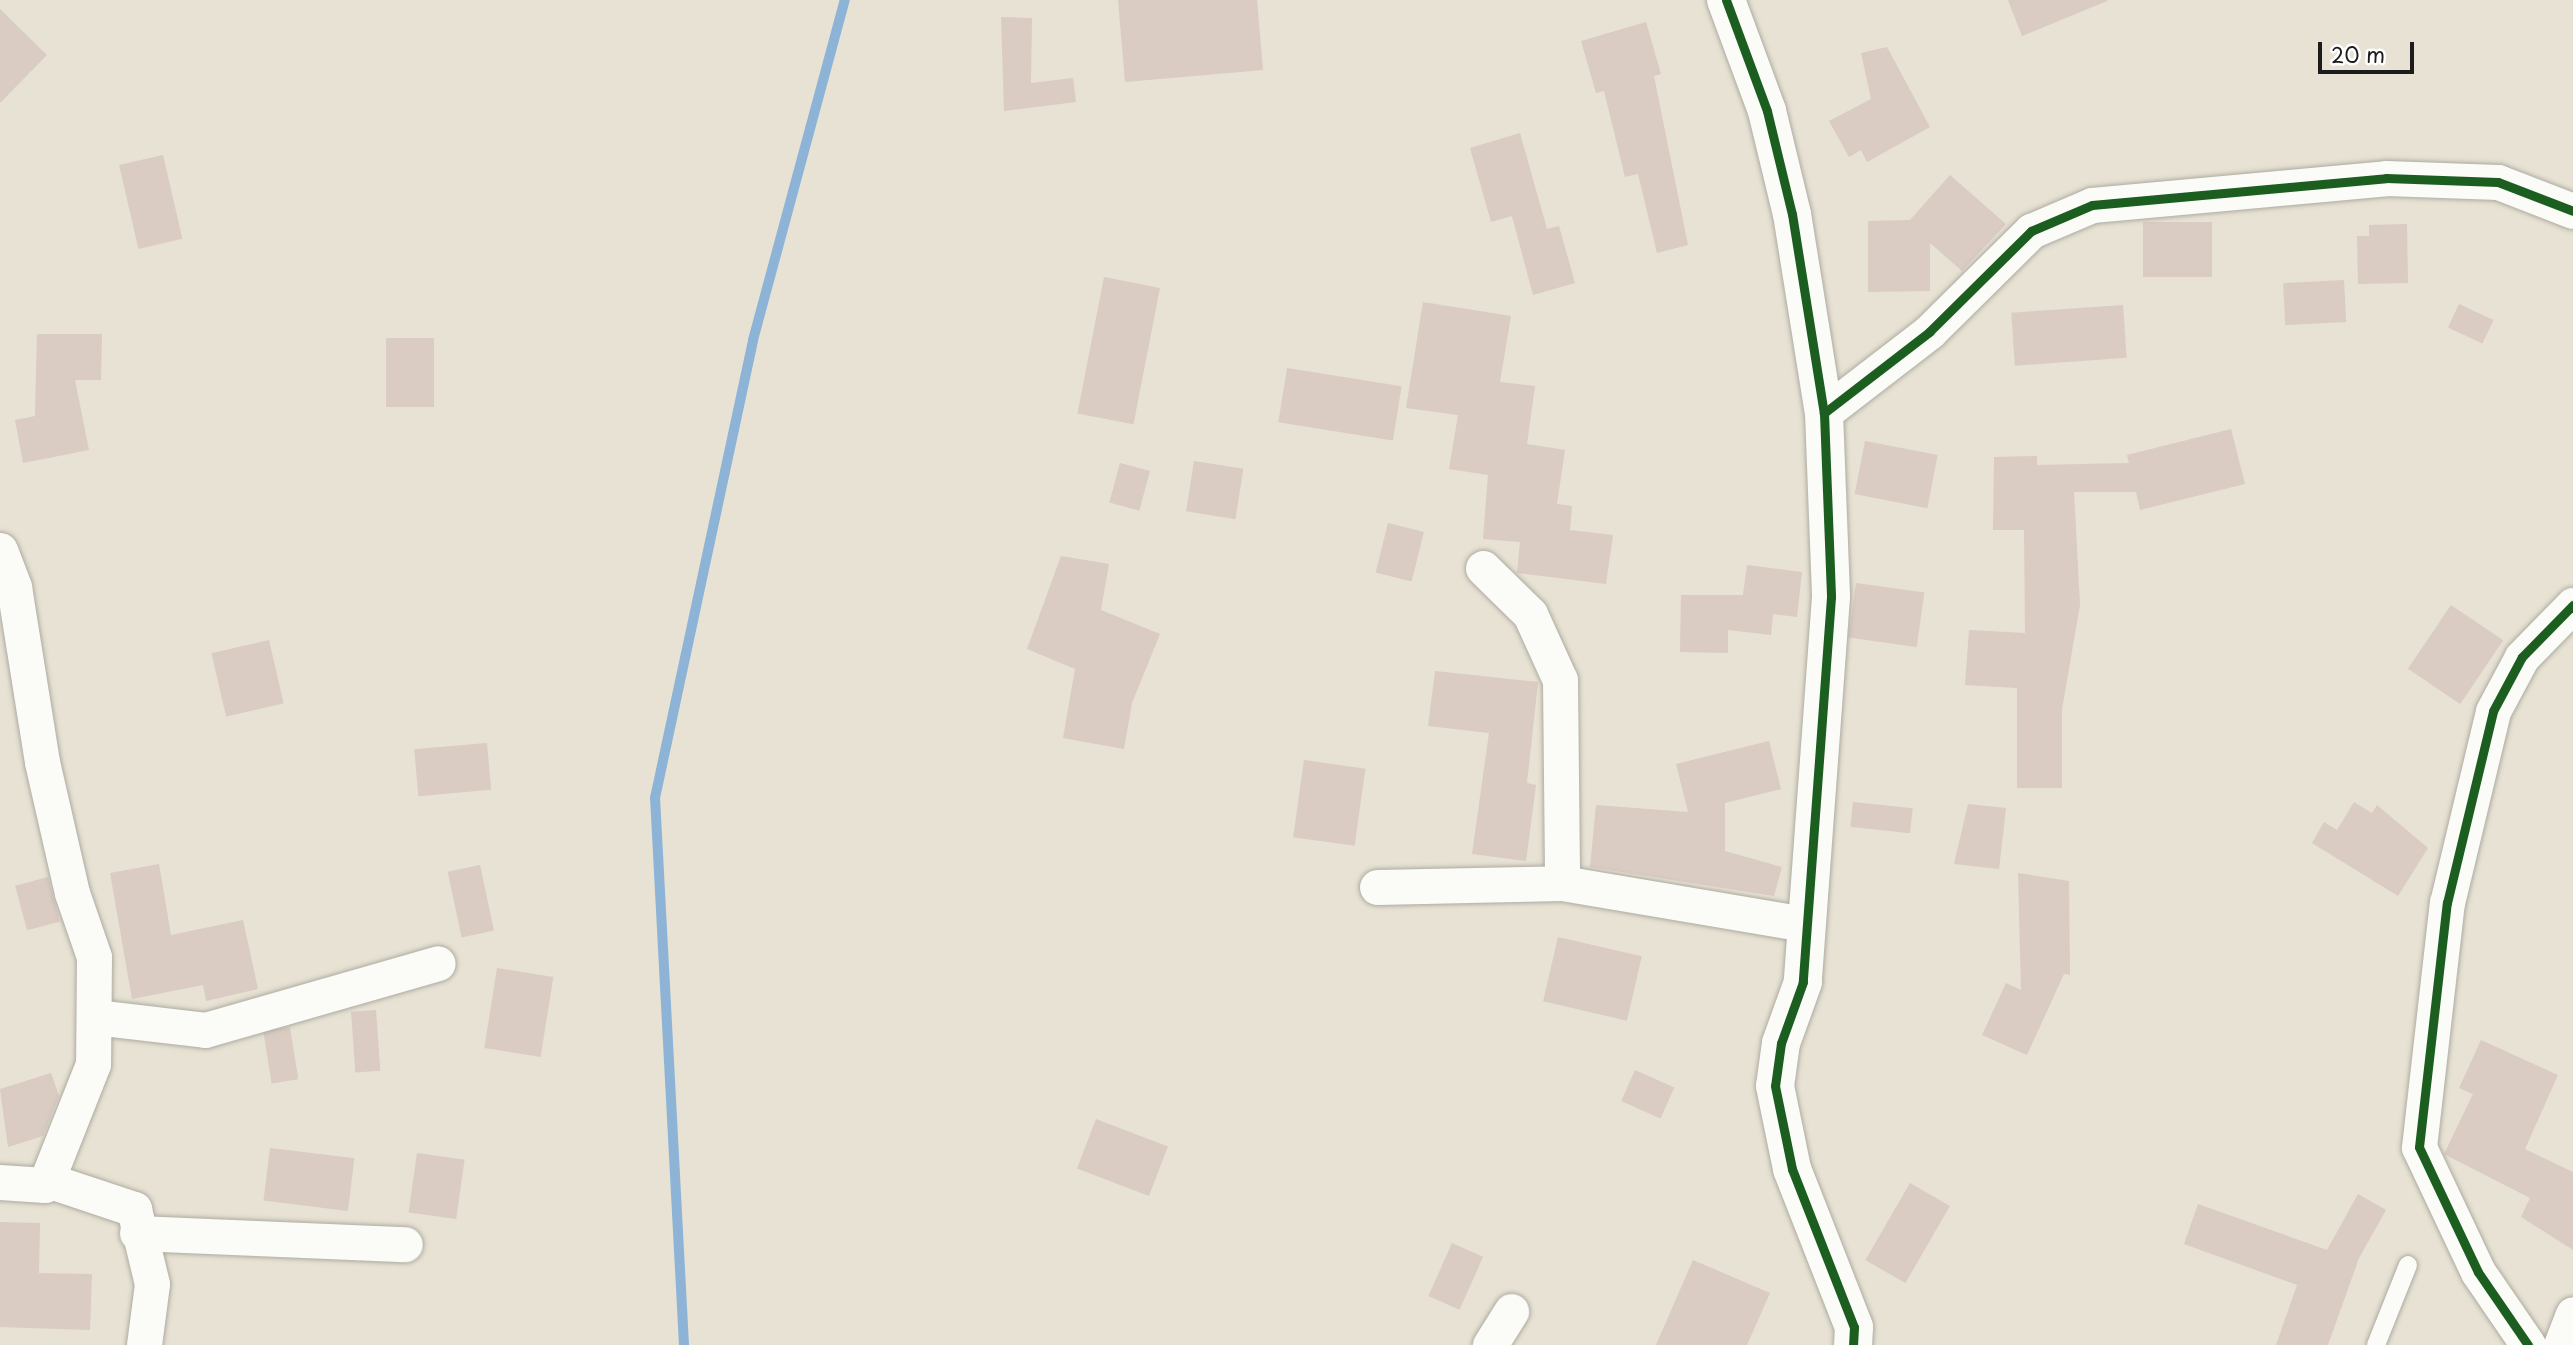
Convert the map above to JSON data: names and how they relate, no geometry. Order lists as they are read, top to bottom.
{
  "scale_bar": "20 m"
}
